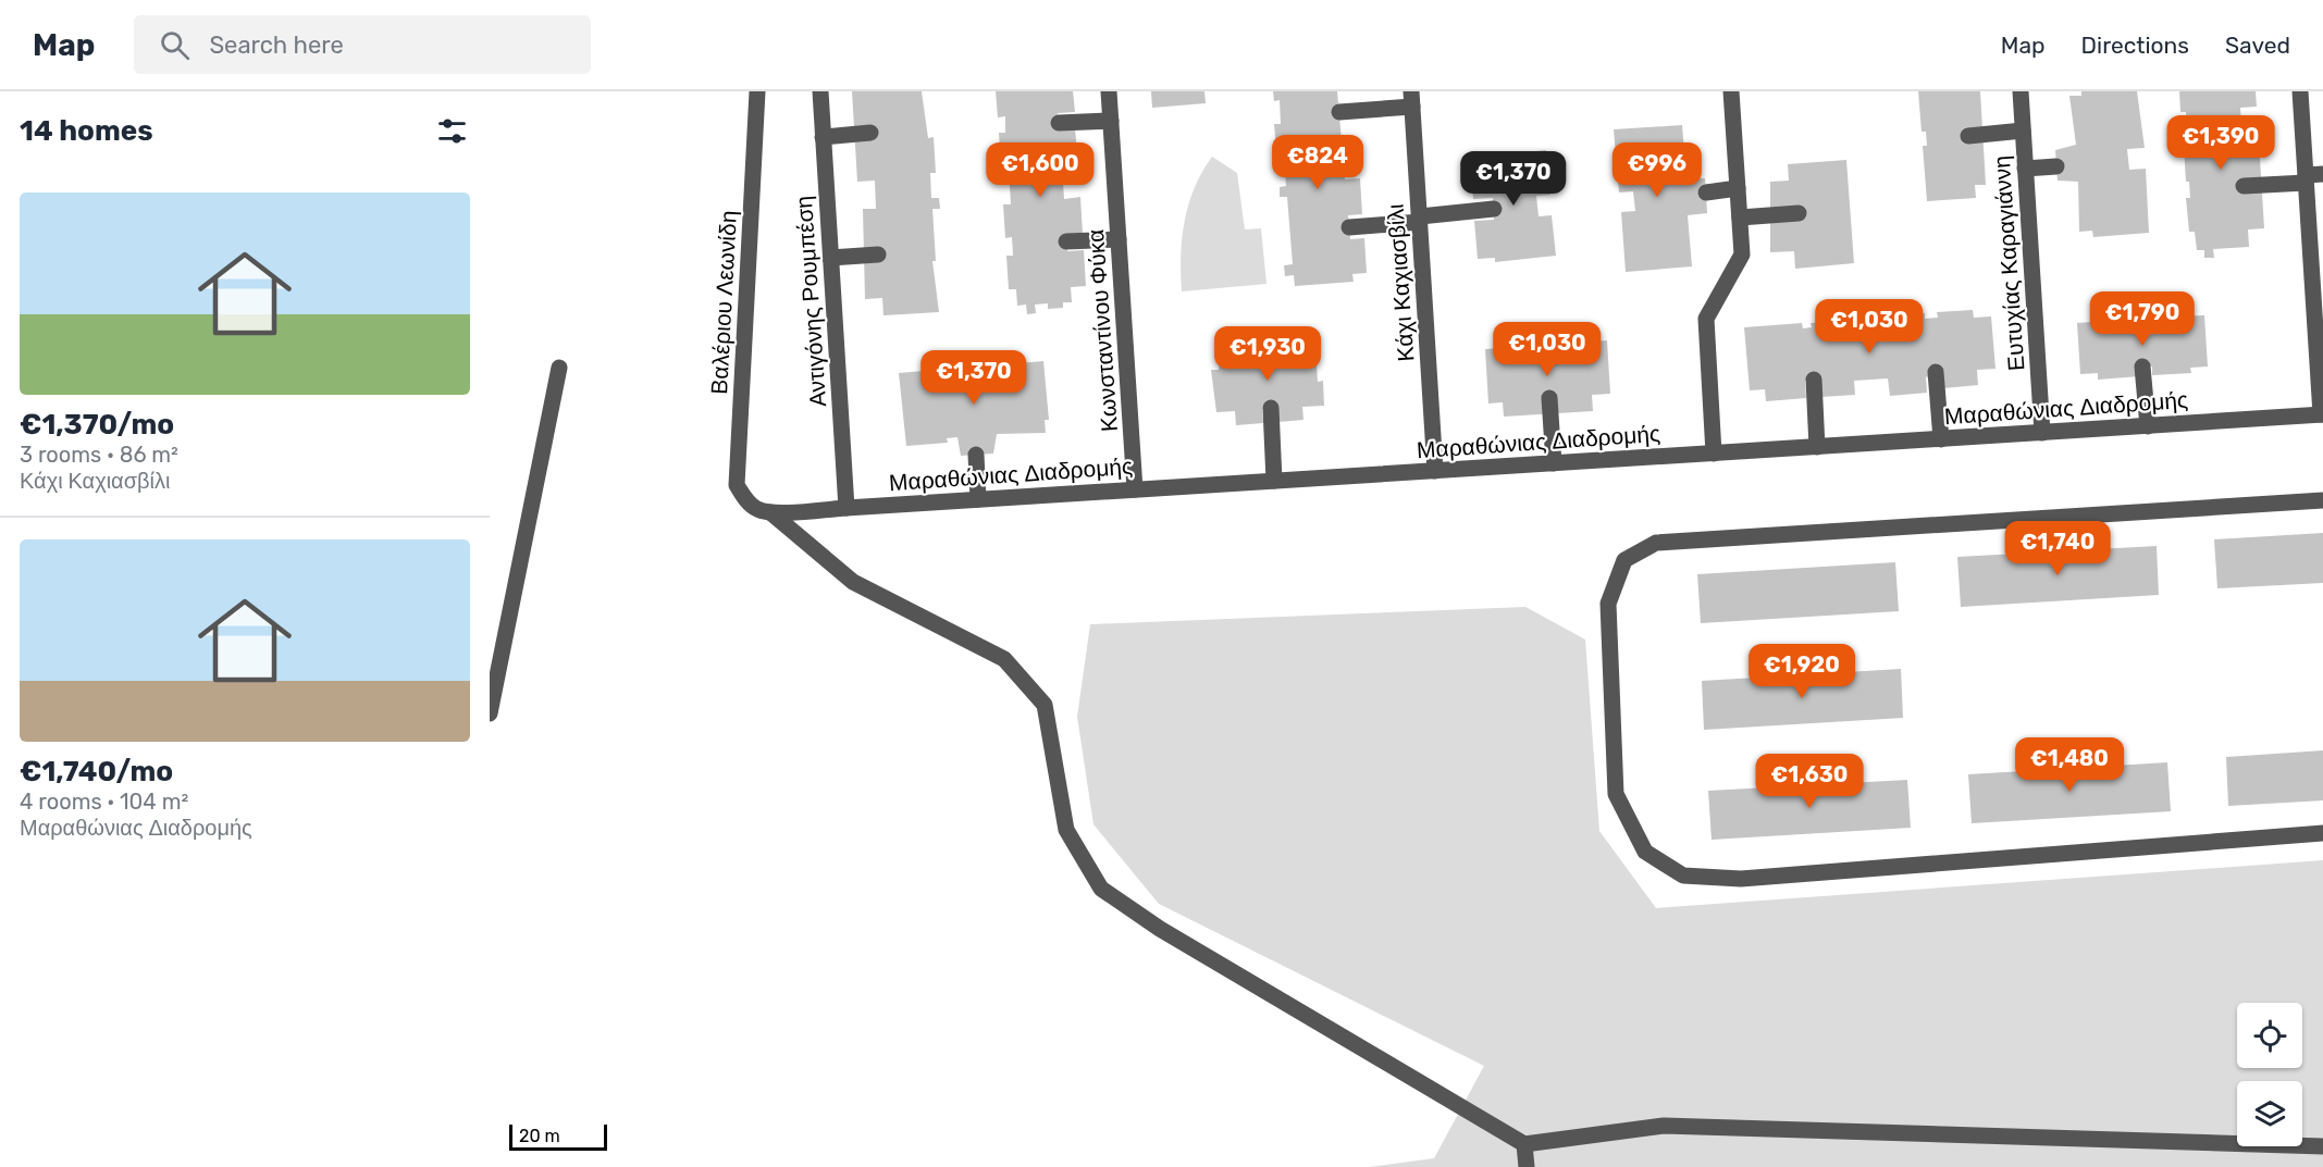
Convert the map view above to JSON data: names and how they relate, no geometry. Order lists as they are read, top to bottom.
{
  "streets": {
    "street": [
      "Ευτυχίας Καραγιάννη",
      "Κάχι Καχιασβίλι",
      "Αντιγόνης Ρουμπέση",
      "Βαλέριου Λεωνίδη",
      "Κωνσταντίνου Φύκα",
      "Μαραθώνιας Διαδρομής"
    ]
  },
  "crossings": [
    ["Ευτυχίας Καραγιάννη", "Μαραθώνιας Διαδρομής"],
    ["Κάχι Καχιασβίλι", "Μαραθώνιας Διαδρομής"],
    ["Αντιγόνης Ρουμπέση", "Μαραθώνιας Διαδρομής"],
    ["Βαλέριου Λεωνίδη", "Μαραθώνιας Διαδρομής"],
    ["Κωνσταντίνου Φύκα", "Μαραθώνιας Διαδρομής"]
  ],
  "scale_bar": "20 m",
  "page": {
    "header": "Map",
    "search": "Search here",
    "nav": ["Map", "Directions", "Saved"],
    "heading": "14 homes",
    "price": [
      "€1,390",
      "€824",
      "€1,600",
      "€996",
      "€1,370",
      "€1,790",
      "€1,030",
      "€1,030",
      "€1,930",
      "€1,370",
      "€1,740",
      "€1,920",
      "€1,480",
      "€1,630"
    ],
    "list": [
      {
        "name": "€1,370/mo",
        "note": "3 rooms · 86 m² · Κάχι Καχιασβίλι"
      },
      {
        "name": "€1,740/mo",
        "note": "4 rooms · 104 m² · Μαραθώνιας Διαδρομής"
      }
    ],
    "scale": "20 m"
  }
}
